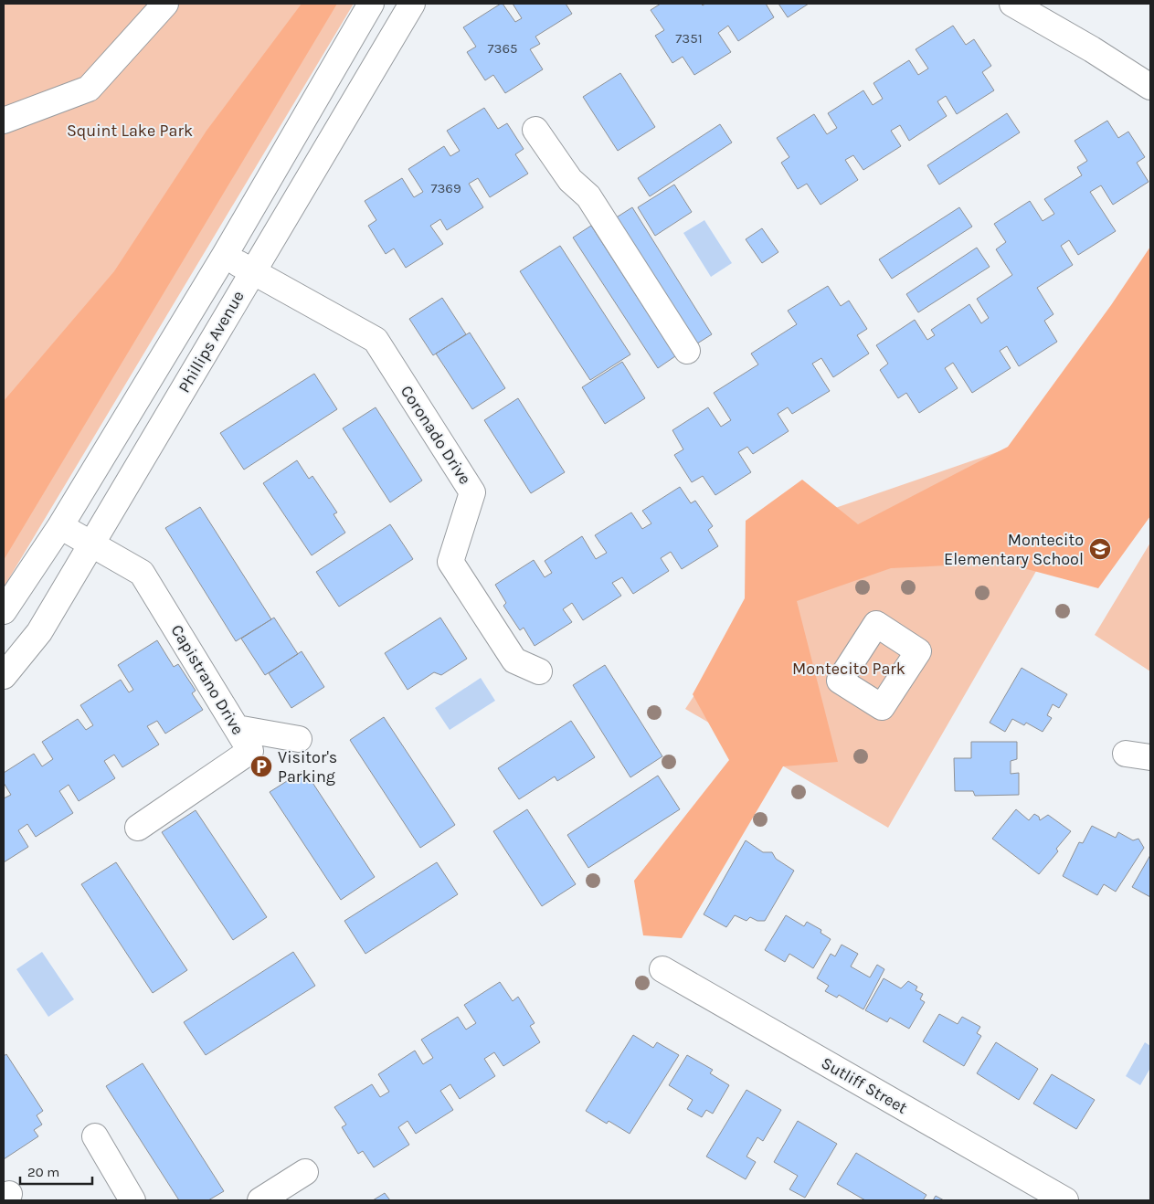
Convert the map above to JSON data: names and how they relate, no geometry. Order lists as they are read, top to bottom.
{
  "streets": {
    "street": [
      "Phillips Avenue",
      "Coronado Drive",
      "Capistrano Drive",
      "Sutliff Street"
    ]
  },
  "crossings": [
    ["Phillips Avenue", "Coronado Drive"],
    ["Phillips Avenue", "Capistrano Drive"]
  ],
  "parks": ["Squint Lake Park", "Montecito Park"],
  "places": {
    "school or university": ["Montecito Elementary School"],
    "parking": ["Visitor's Parking"]
  },
  "house_numbers": ["7351", "7365", "7369"],
  "scale_bar": "20 m"
}
